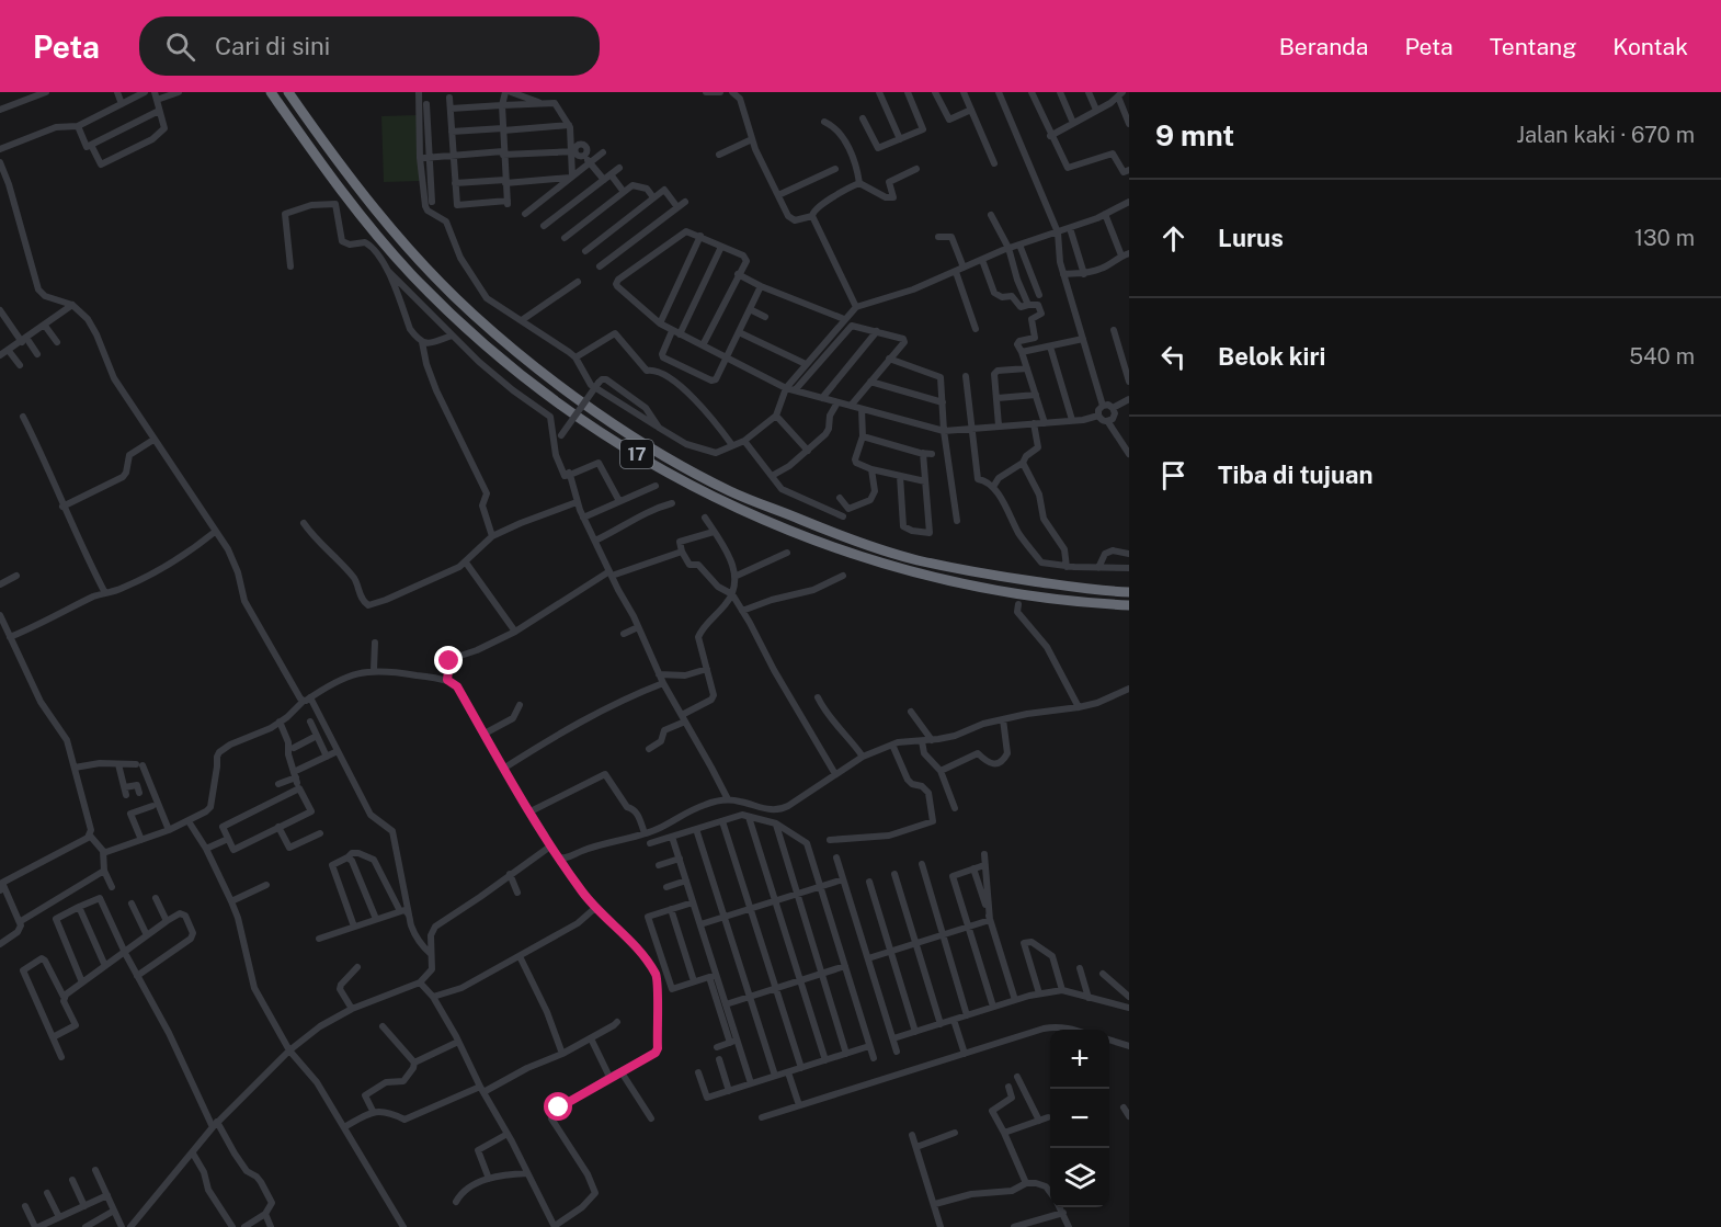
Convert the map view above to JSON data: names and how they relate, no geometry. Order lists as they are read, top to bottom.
{
  "streets": {
    "highway": ["17"]
  },
  "page": {
    "header": "Peta",
    "search": "Cari di sini",
    "nav": [
      "Beranda",
      "Peta",
      "Tentang",
      "Kontak"
    ],
    "heading": ["9 mnt", "Jalan kaki · 670 m"],
    "list": [
      ["Lurus", "130 m"],
      ["Belok kiri", "540 m"],
      "Tiba di tujuan"
    ],
    "map_buttons": ["+", "−"]
  }
}
